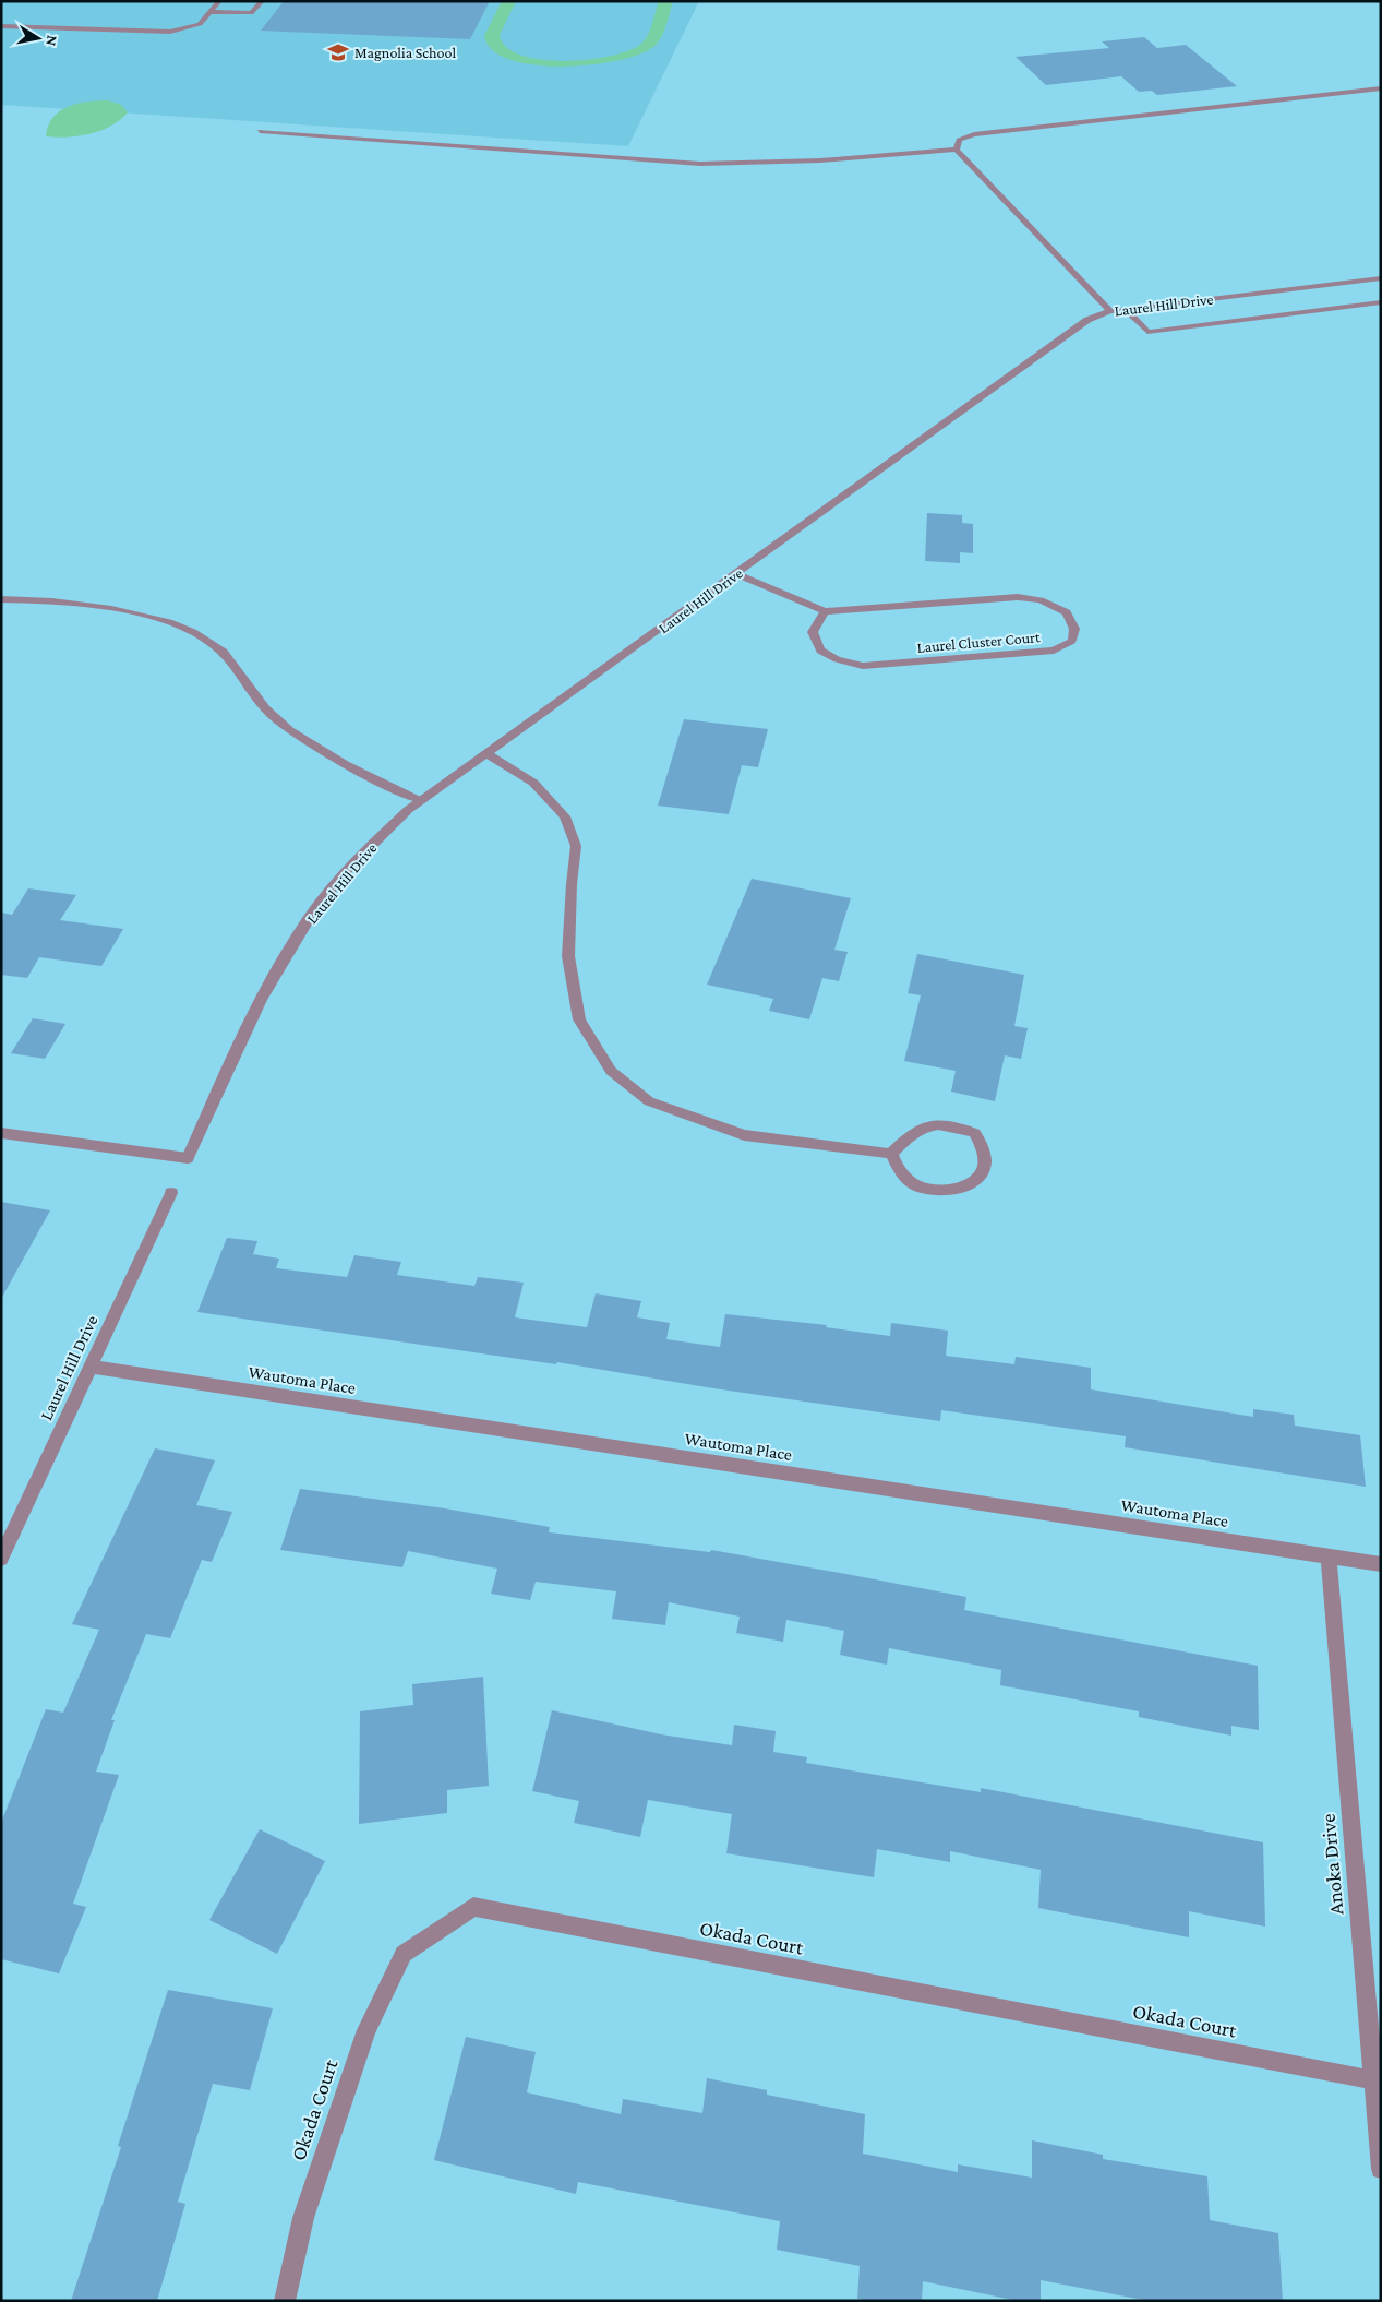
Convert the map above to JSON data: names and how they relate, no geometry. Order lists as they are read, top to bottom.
{
  "streets": {
    "street": [
      "Laurel Hill Drive",
      "Laurel Cluster Court",
      "Wautoma Place",
      "Anoka Drive",
      "Okada Court"
    ]
  },
  "crossings": [
    ["Laurel Hill Drive", "Laurel Cluster Court"],
    ["Laurel Hill Drive", "Wautoma Place"],
    ["Wautoma Place", "Anoka Drive"],
    ["Anoka Drive", "Okada Court"]
  ],
  "places": {
    "school or university": ["Magnolia School"]
  },
  "north": "right"
}
